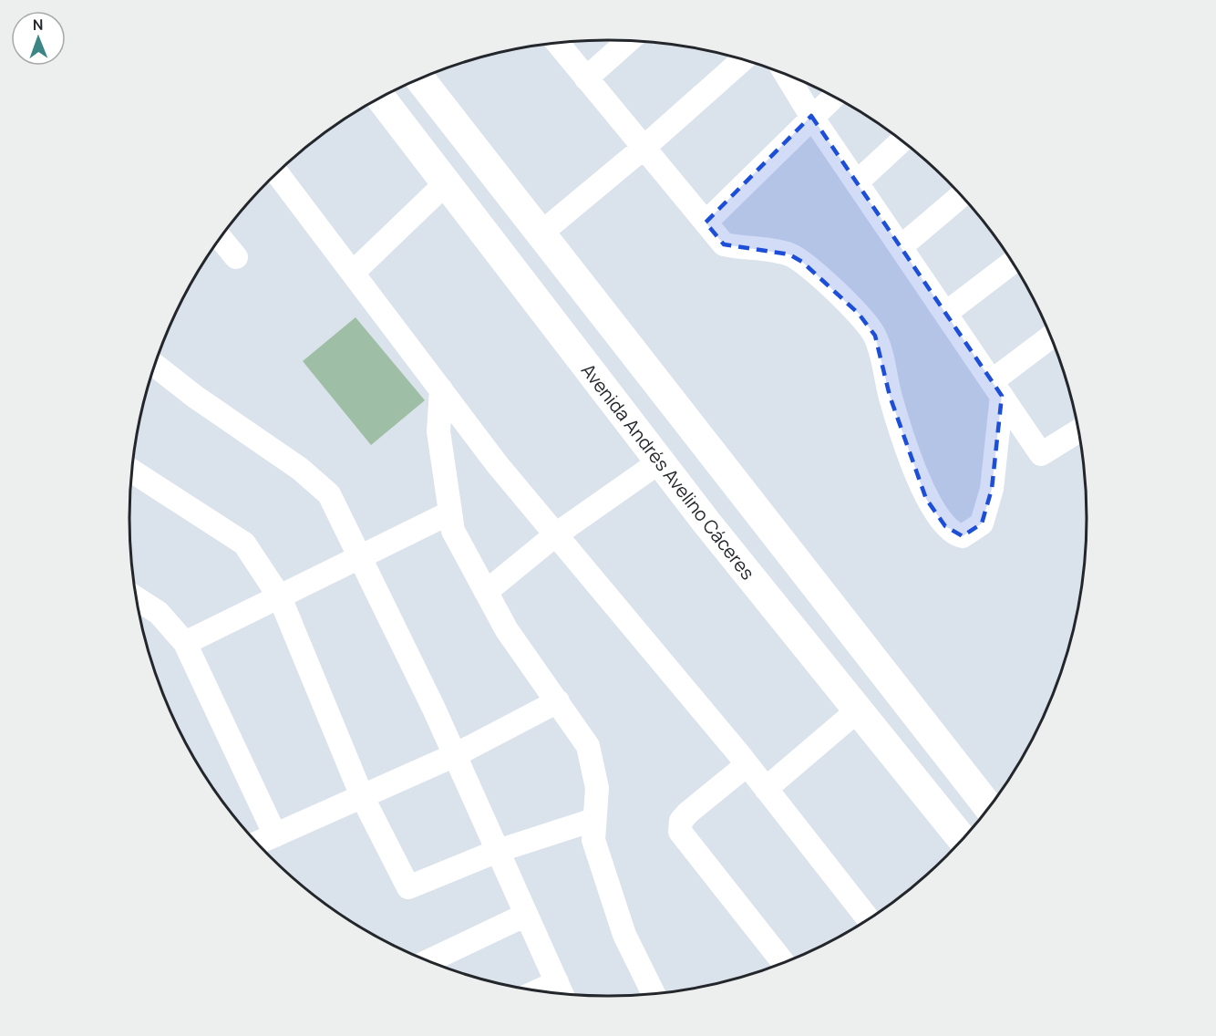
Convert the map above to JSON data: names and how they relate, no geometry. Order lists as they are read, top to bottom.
{
  "streets": {
    "street": ["Avenida Andrés Avelino Cáceres"]
  },
  "north": "top"
}
